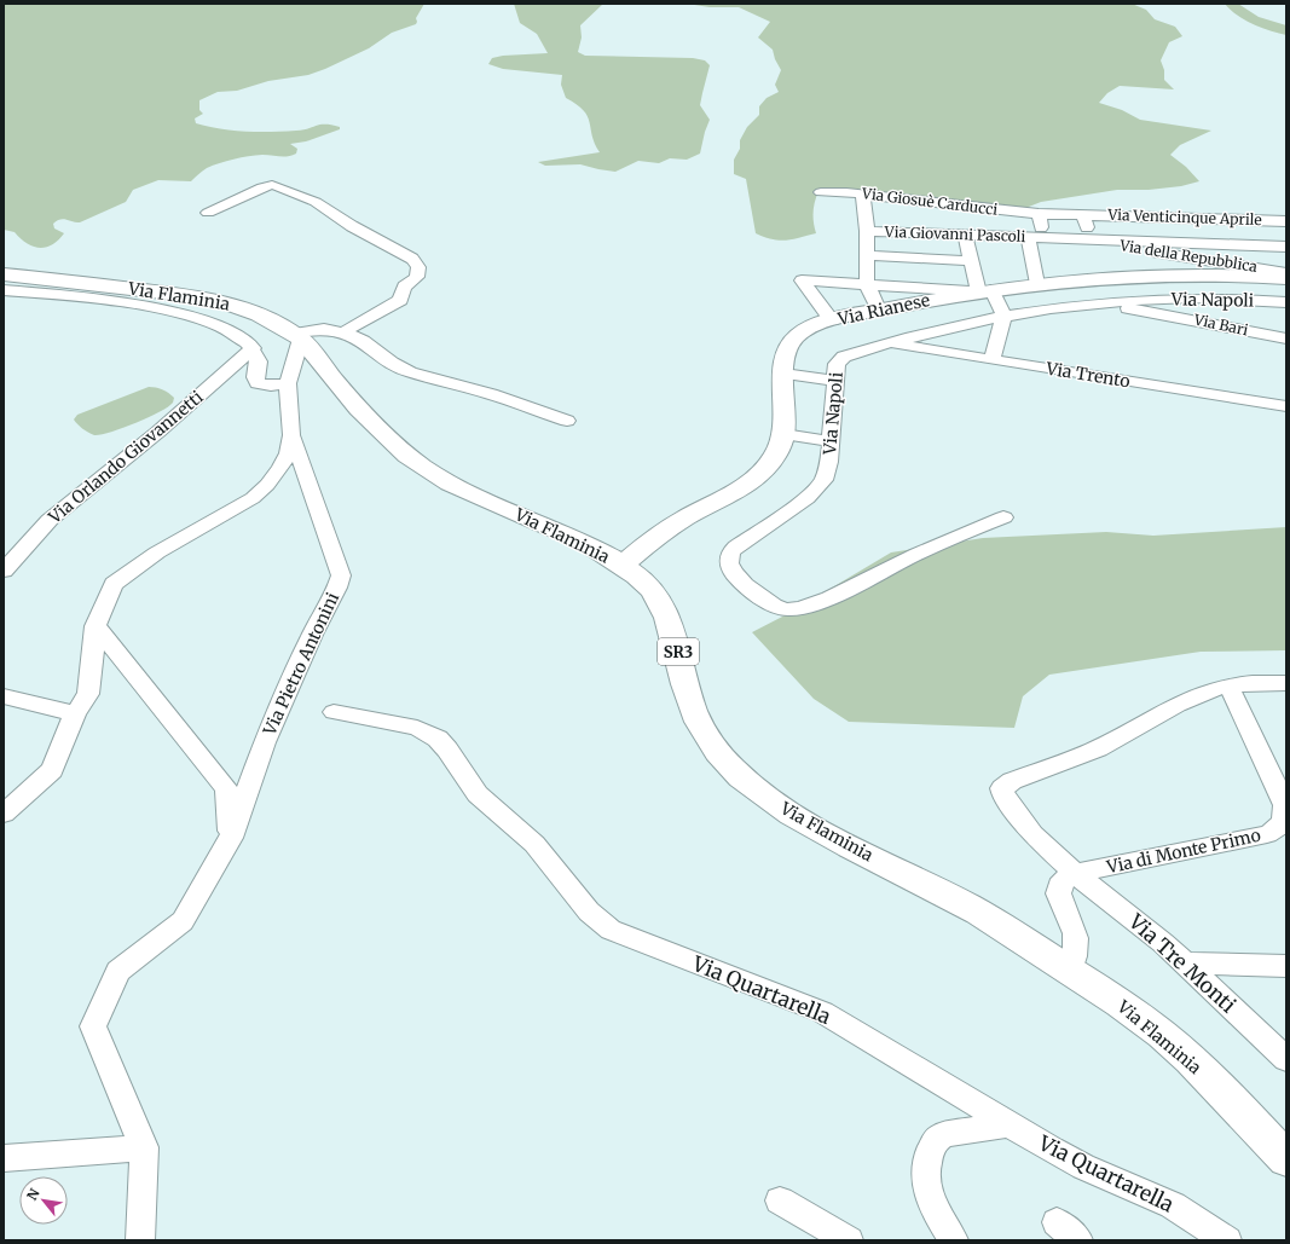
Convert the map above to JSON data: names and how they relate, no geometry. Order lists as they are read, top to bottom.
{
  "streets": {
    "main road": ["Via Flaminia", "Via Rianese", "SR3"],
    "street": [
      "Via Giosuè Carducci",
      "Via Venticinque Aprile",
      "Via Giovanni Pascoli",
      "Via della Repubblica",
      "Via Napoli",
      "Via Bari",
      "Via Trento",
      "Via Orlando Giovannetti",
      "Via Pietro Antonini",
      "Via di Monte Primo",
      "Via Tre Monti",
      "Via Quartarella"
    ]
  },
  "crossings": [
    ["Via Giosuè Carducci", "Via Venticinque Aprile"],
    ["Via Giovanni Pascoli", "Via della Repubblica"],
    ["Via Flaminia", "Via Rianese"],
    ["Via Flaminia", "Via Pietro Antonini"],
    ["Via Napoli", "Via Bari"],
    ["Via Napoli", "Via Trento"],
    ["Via di Monte Primo", "Via Tre Monti"]
  ],
  "north": "top left"
}
